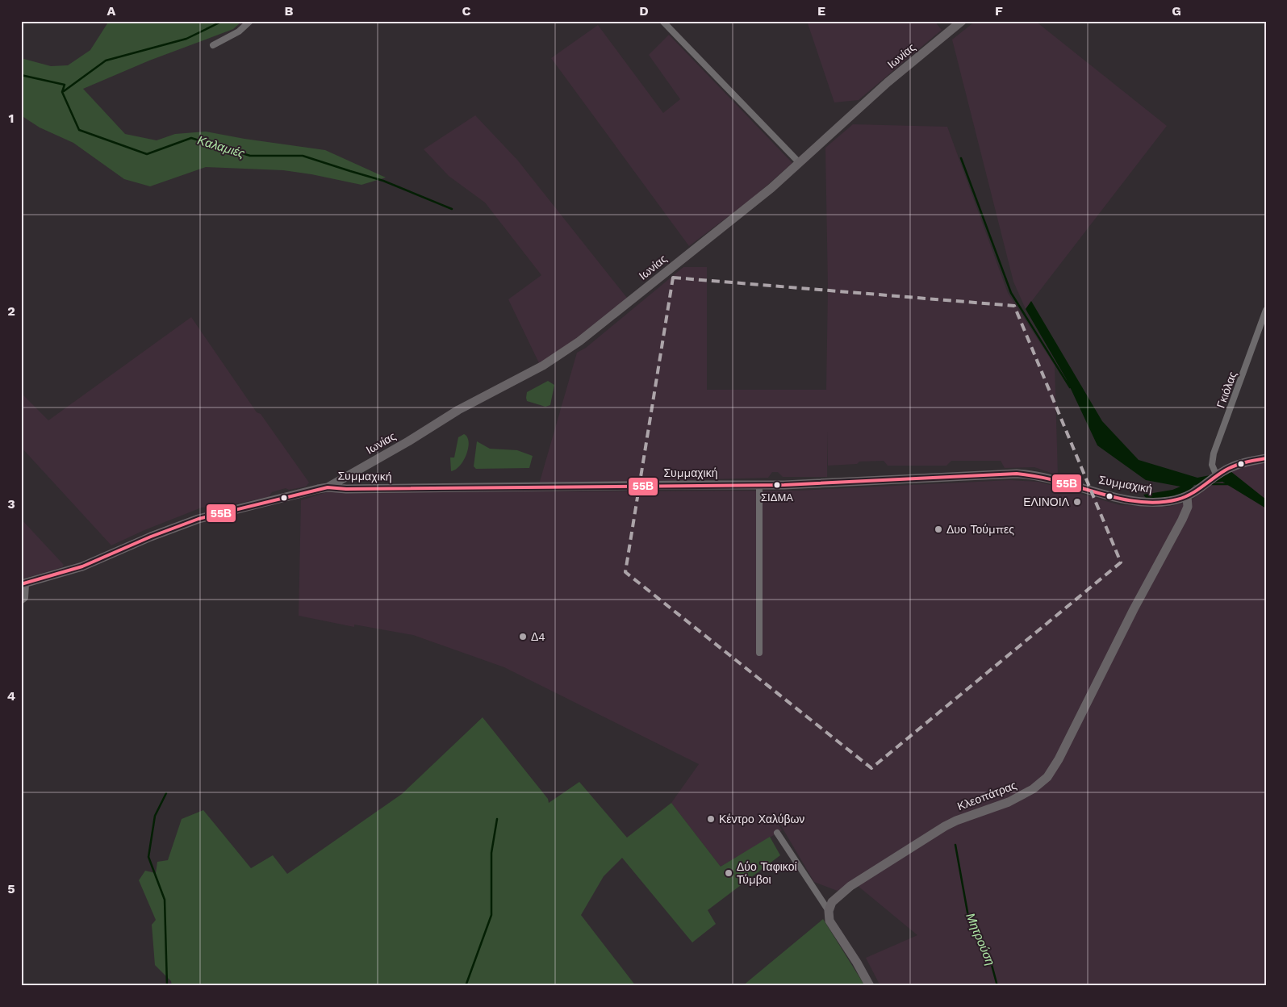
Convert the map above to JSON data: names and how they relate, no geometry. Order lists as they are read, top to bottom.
{
  "streets": {
    "street": [
      "Ιωνίας",
      "Γκιόλας",
      "Συμμαχική",
      "Κλεοπάτρας"
    ]
  },
  "crossings": [
    ["Ιωνίας", "Συμμαχική"],
    ["Γκιόλας", "Συμμαχική"],
    ["Συμμαχική", "Κλεοπάτρας"]
  ],
  "water": ["Καλαμιές", "Μητρούση"],
  "places": [
    "ΣΙΔΜΑ",
    "ΕΛΙΝΟΙΛ",
    "Δυο Τούμπες",
    "Δ4",
    "Κέντρο Χαλύβων",
    "Δύο Ταφικοί Τύμβοι"
  ],
  "lines": ["transit line 55Β"],
  "grid": {
    "columns": [
      "A",
      "B",
      "C",
      "D",
      "E",
      "F",
      "G"
    ],
    "rows": [
      "1",
      "2",
      "3",
      "4",
      "5"
    ]
  }
}
